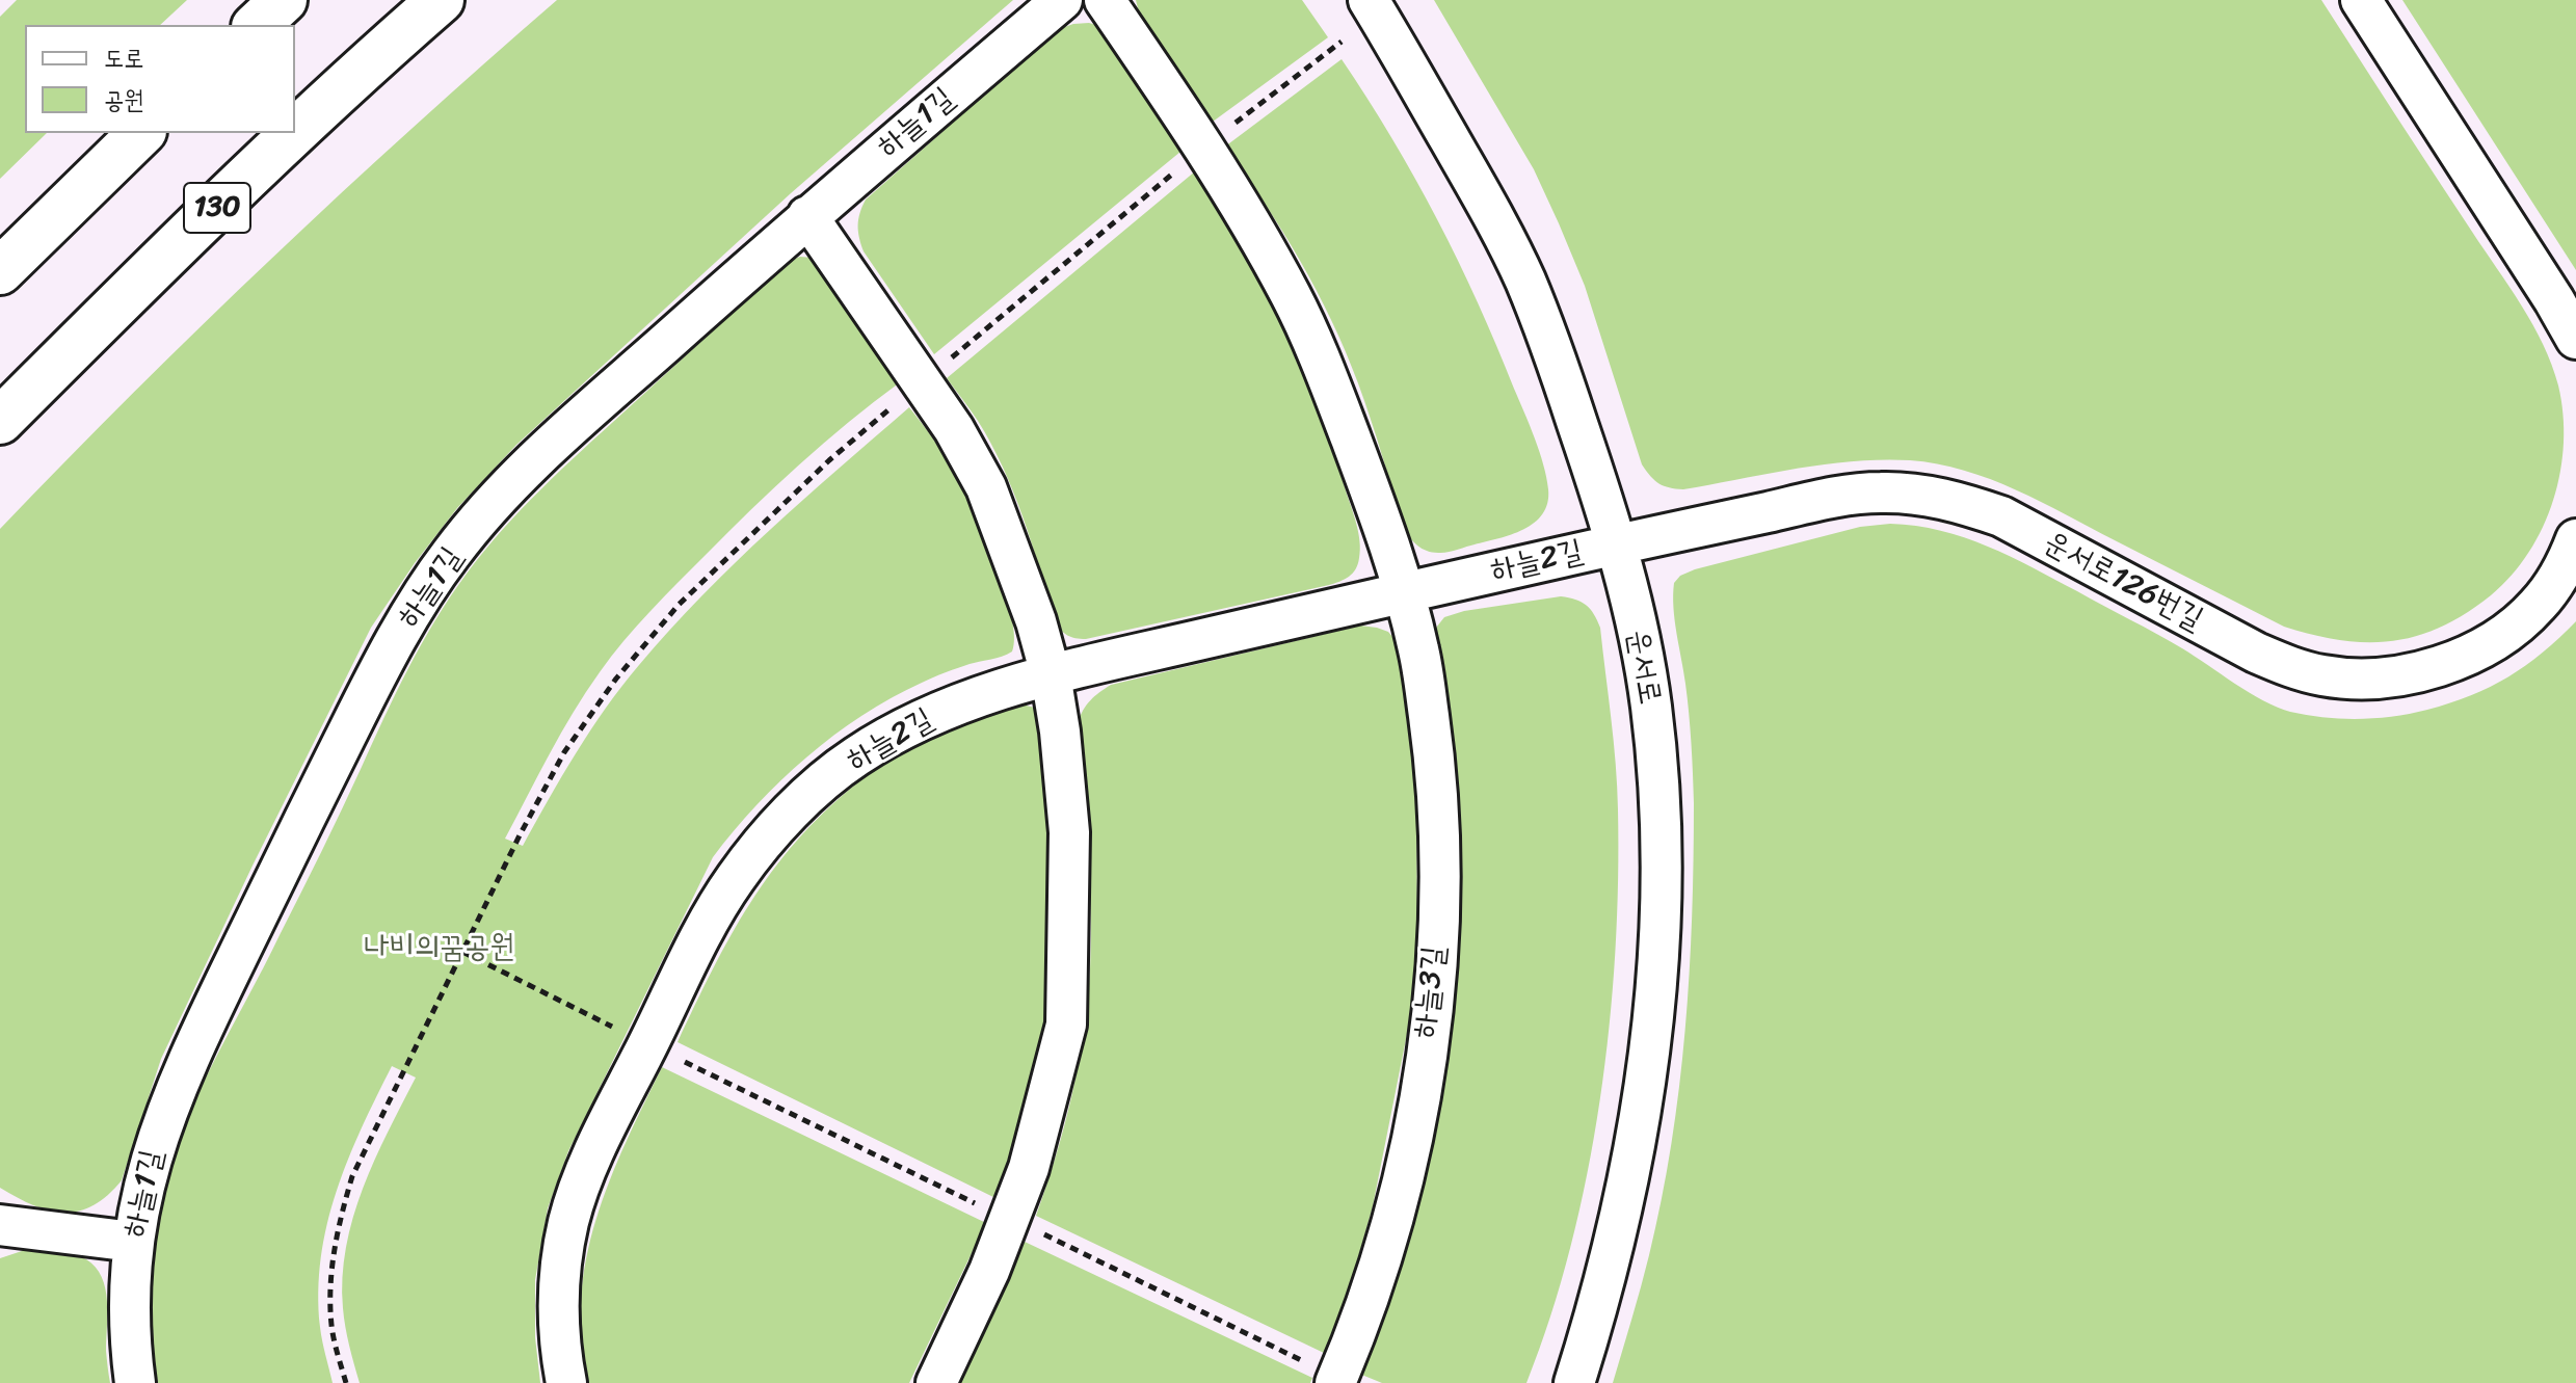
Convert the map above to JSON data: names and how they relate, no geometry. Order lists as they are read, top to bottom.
{
  "streets": {
    "highway": ["130"],
    "street": [
      "하늘1길",
      "하늘2길",
      "운서로126번길",
      "운서로",
      "하늘3길"
    ]
  },
  "crossings": [
    ["하늘2길", "운서로126번길"],
    ["하늘2길", "운서로"],
    ["하늘2길", "하늘3길"],
    ["운서로126번길", "운서로"]
  ],
  "parks": ["나비의꿈공원"],
  "legend": ["도로", "공원"]
}
